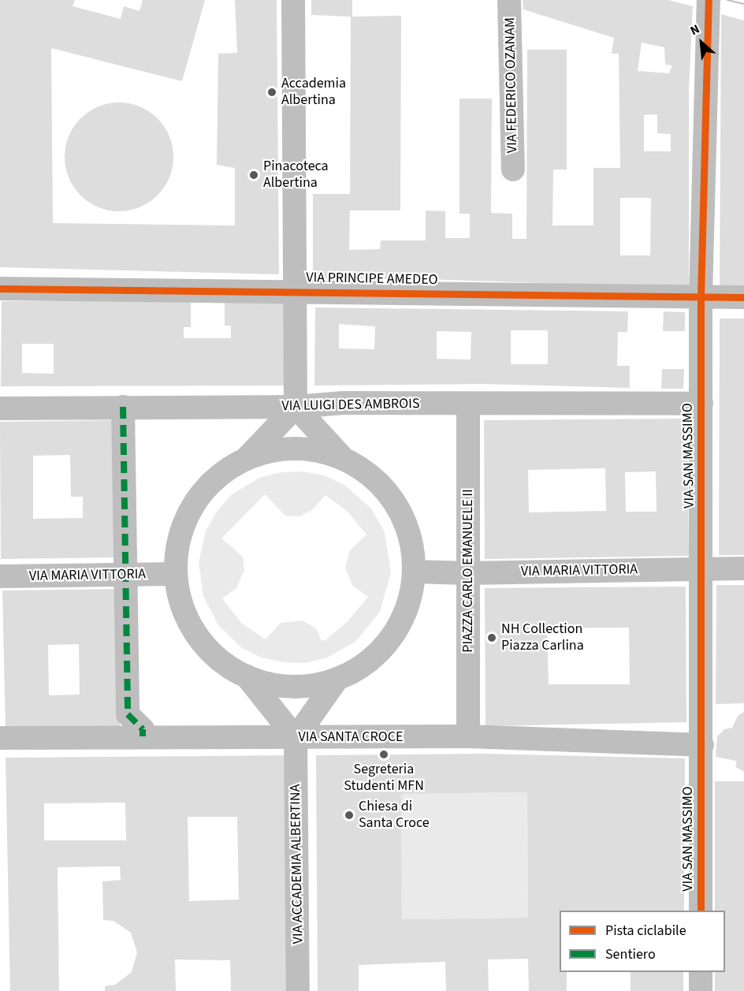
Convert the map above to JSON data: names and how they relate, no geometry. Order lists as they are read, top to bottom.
{
  "streets": {
    "street": [
      "VIA FEDERICO OZANAM",
      "VIA PRINCIPE AMEDEO",
      "VIA LUIGI DES AMBROIS",
      "VIA SAN MASSIMO",
      "PIAZZA CARLO EMANUELE II",
      "VIA MARIA VITTORIA",
      "VIA SANTA CROCE",
      "VIA ACCADEMIA ALBERTINA"
    ]
  },
  "crossings": [
    ["VIA PRINCIPE AMEDEO", "VIA SAN MASSIMO"],
    ["VIA LUIGI DES AMBROIS", "VIA SAN MASSIMO"],
    ["VIA LUIGI DES AMBROIS", "PIAZZA CARLO EMANUELE II"],
    ["VIA SAN MASSIMO", "VIA MARIA VITTORIA"],
    ["VIA SAN MASSIMO", "VIA SANTA CROCE"],
    ["PIAZZA CARLO EMANUELE II", "VIA MARIA VITTORIA"],
    ["PIAZZA CARLO EMANUELE II", "VIA SANTA CROCE"],
    ["VIA SANTA CROCE", "VIA ACCADEMIA ALBERTINA"]
  ],
  "places": [
    "Accademia Albertina",
    "Pinacoteca Albertina",
    "NH Collection Piazza Carlina",
    "Segreteria Studenti MFN",
    "Chiesa di Santa Croce"
  ],
  "legend": ["Pista ciclabile", "Sentiero"],
  "north": "top left"
}
